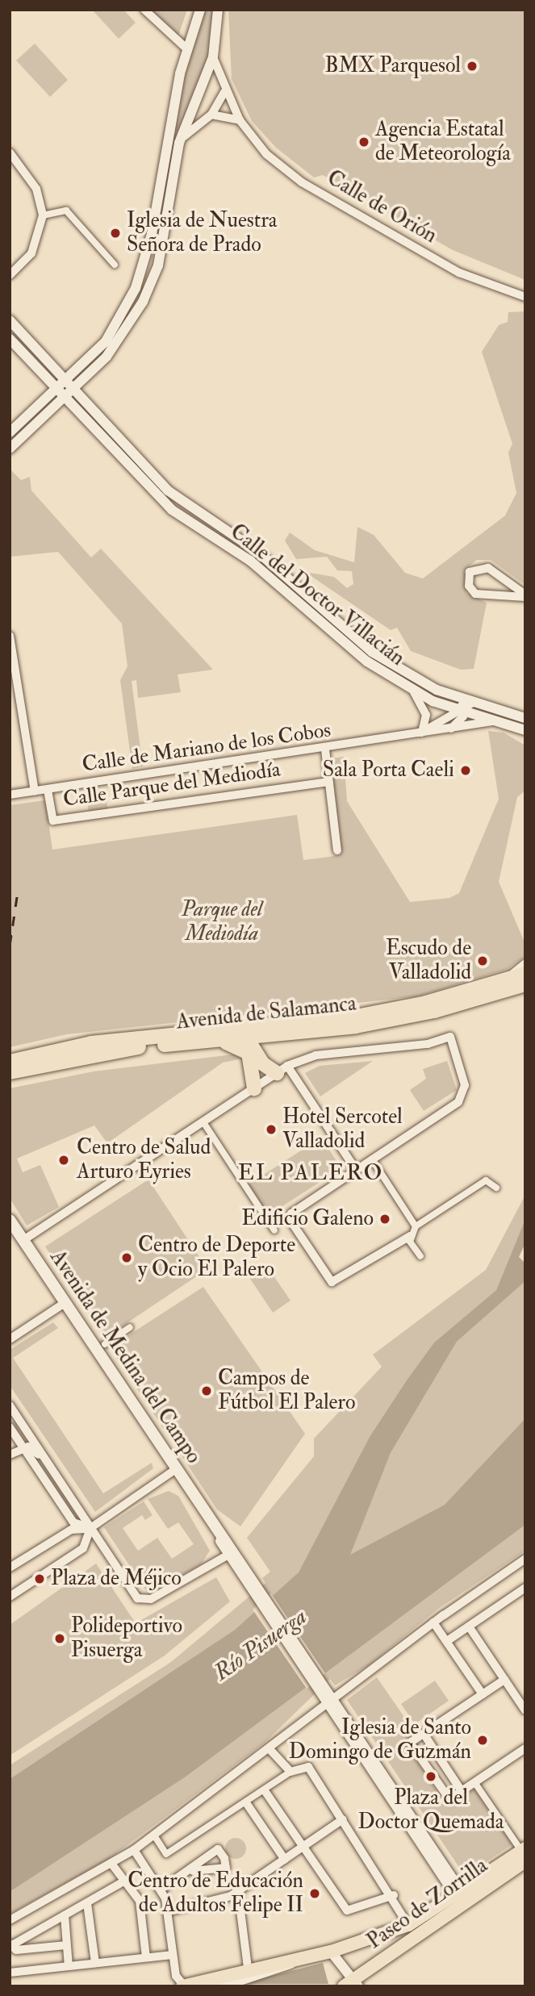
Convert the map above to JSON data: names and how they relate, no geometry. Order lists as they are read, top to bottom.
{
  "streets": {
    "highway": ["Avenida de Salamanca"],
    "main road": ["Avenida de Medina del Campo", "Paseo de Zorrilla"],
    "street": [
      "Calle de Orión",
      "Calle del Doctor Villacián",
      "Calle de Mariano de los Cobos",
      "Calle Parque del Mediodía"
    ]
  },
  "crossings": [
    ["Calle del Doctor Villacián", "Calle de Mariano de los Cobos"],
    ["Calle de Mariano de los Cobos", "Calle Parque del Mediodía"]
  ],
  "districts": ["EL PALERO"],
  "water": ["Río Pisuerga"],
  "parks": ["Parque del Mediodía"],
  "places": [
    "BMX Parquesol",
    "Agencia Estatal de Meteorología",
    "Iglesia de Nuestra Señora de Prado",
    "Sala Porta Caeli",
    "Escudo de Valladolid",
    "Hotel Sercotel Valladolid",
    "Centro de Salud Arturo Eyries",
    "Edificio Galeno",
    "Centro de Deporte y Ocio El Palero",
    "Campos de Fútbol El Palero",
    "Plaza de Méjico",
    "Polideportivo Pisuerga",
    "Iglesia de Santo Domingo de Guzmán",
    "Plaza del Doctor Quemada",
    "Centro de Educación de Adultos Felipe II"
  ]
}
